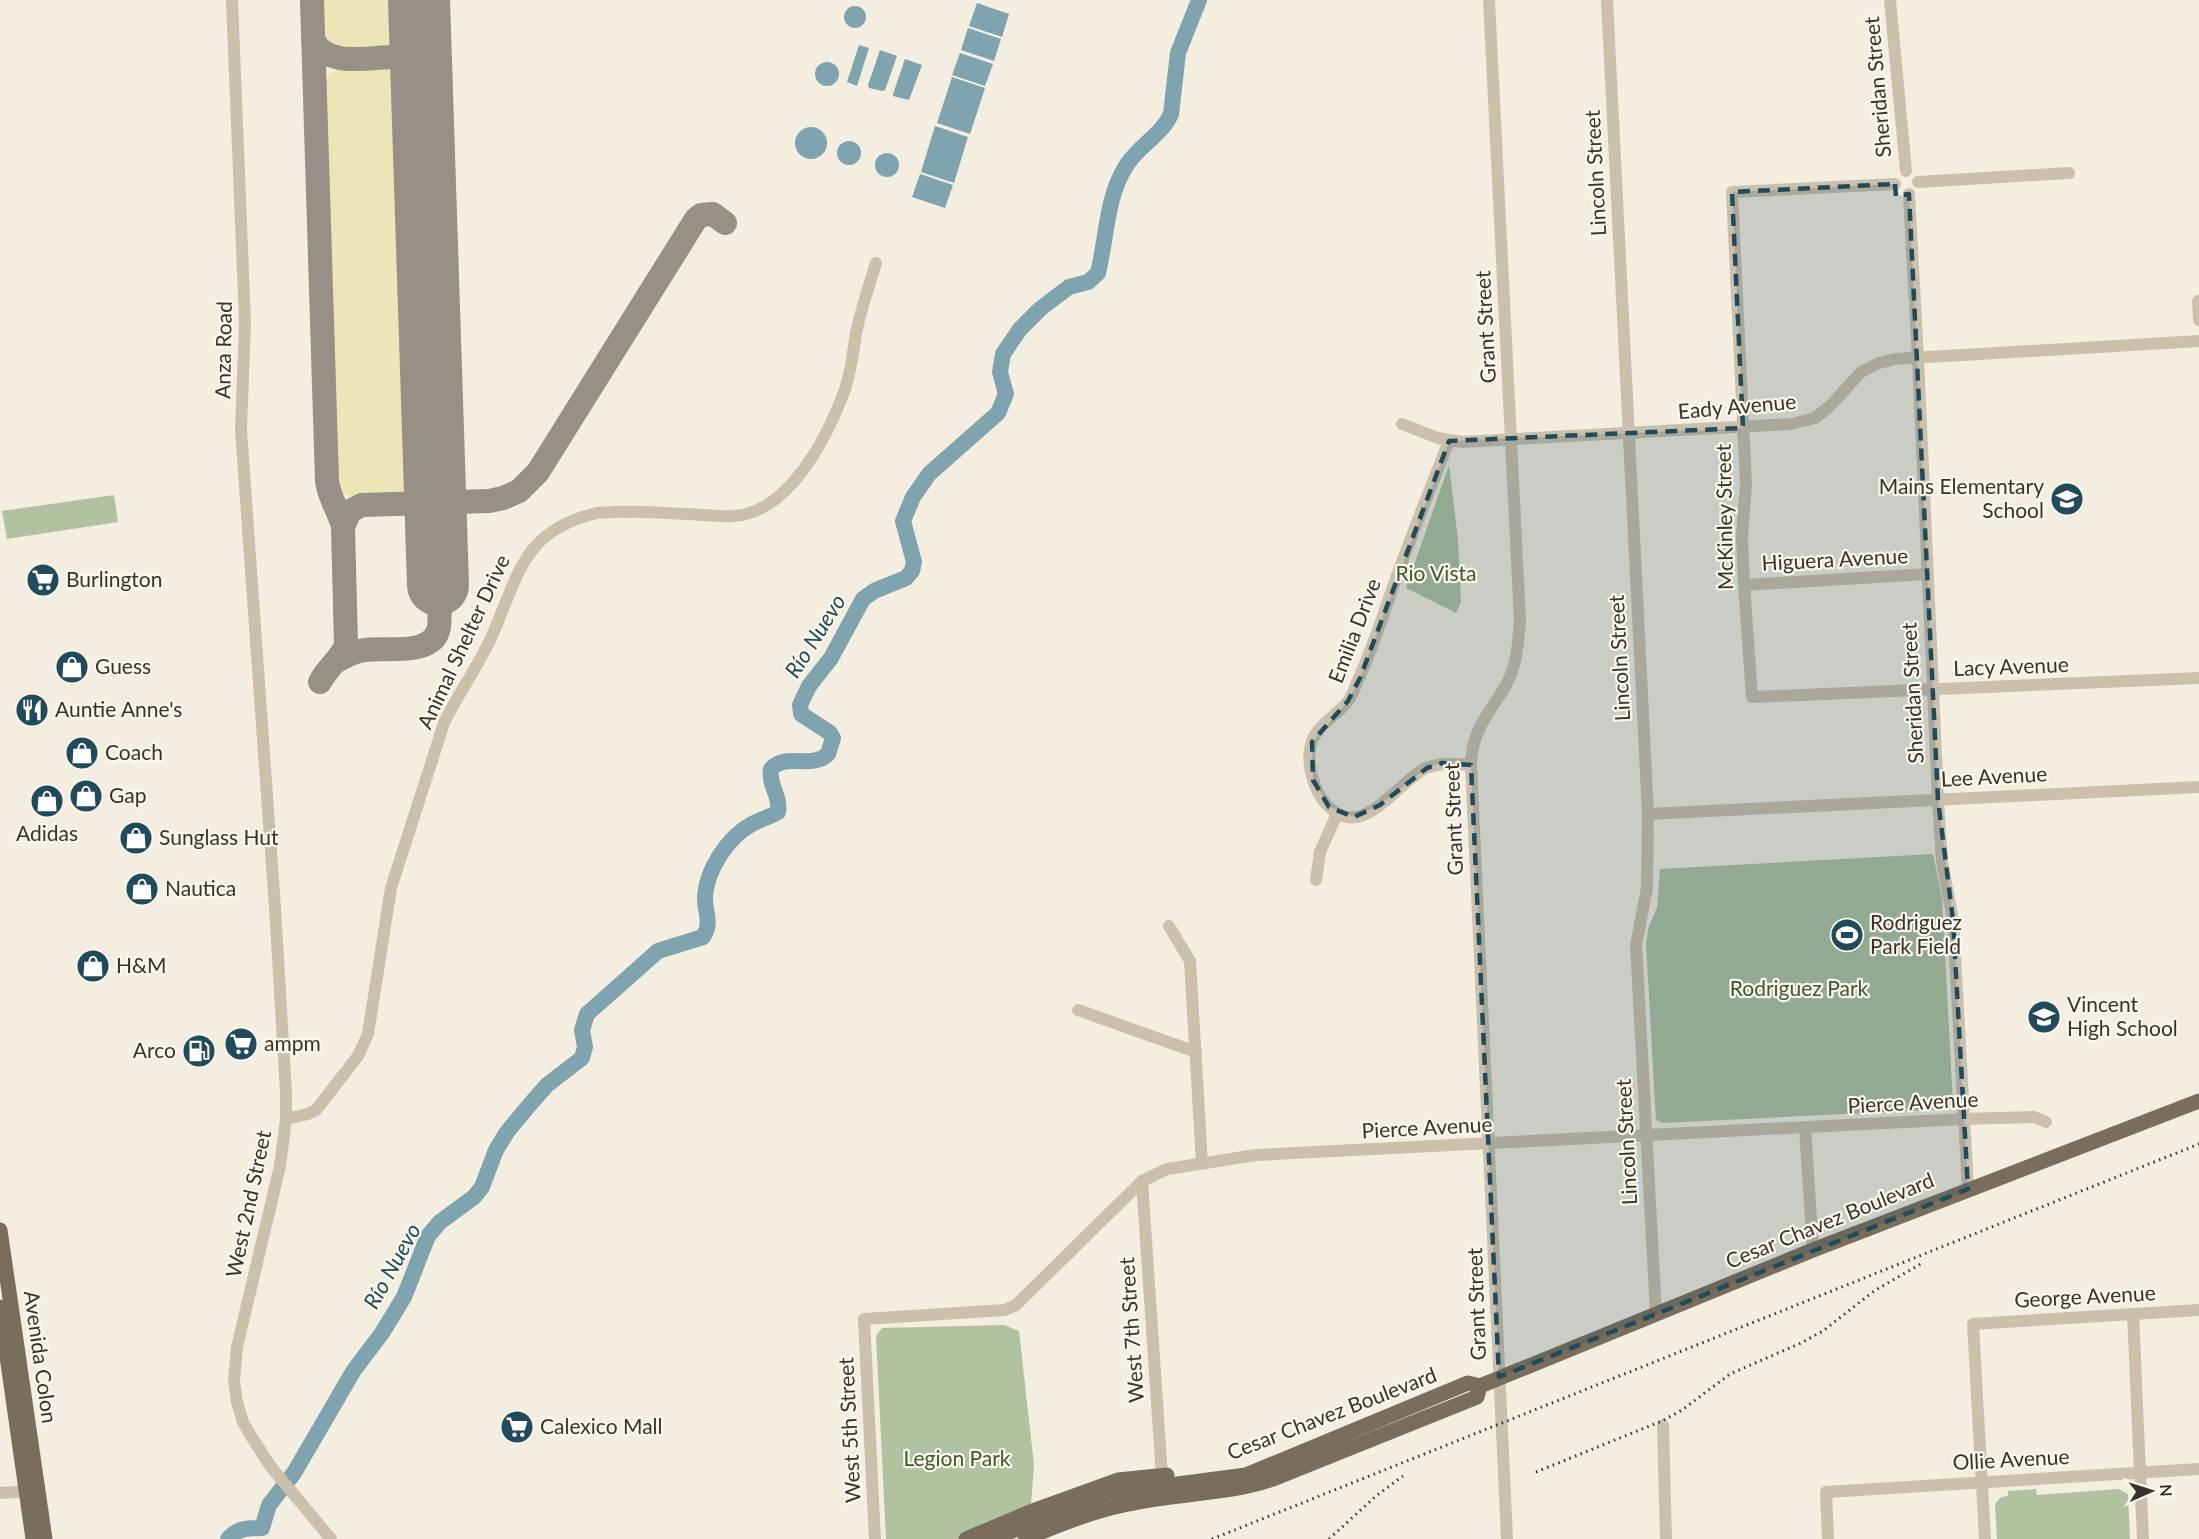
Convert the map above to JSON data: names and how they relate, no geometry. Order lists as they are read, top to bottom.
{
  "streets": {
    "main road": ["Cesar Chavez Boulevard", "Avenida Colon"],
    "street": [
      "Sheridan Street",
      "Lincoln Street",
      "Grant Street",
      "Anza Road",
      "Eady Avenue",
      "McKinley Street",
      "Higuera Avenue",
      "Emilia Drive",
      "Animal Shelter Drive",
      "Lacy Avenue",
      "Lee Avenue",
      "Pierce Avenue",
      "West 2nd Street",
      "George Avenue",
      "West 7th Street",
      "West 5th Street",
      "Ollie Avenue"
    ]
  },
  "crossings": [
    ["Sheridan Street", "Eady Avenue"],
    ["Sheridan Street", "McKinley Street"],
    ["Sheridan Street", "Higuera Avenue"],
    ["Sheridan Street", "Lacy Avenue"],
    ["Sheridan Street", "Lee Avenue"],
    ["Sheridan Street", "Pierce Avenue"],
    ["Sheridan Street", "Cesar Chavez Boulevard"],
    ["Lincoln Street", "Eady Avenue"],
    ["Lincoln Street", "Lee Avenue"],
    ["Lincoln Street", "Pierce Avenue"],
    ["Lincoln Street", "Cesar Chavez Boulevard"],
    ["Grant Street", "Eady Avenue"],
    ["Grant Street", "Pierce Avenue"],
    ["Grant Street", "Cesar Chavez Boulevard"],
    ["Anza Road", "West 2nd Street"],
    ["Eady Avenue", "McKinley Street"],
    ["Eady Avenue", "Emilia Drive"],
    ["McKinley Street", "Higuera Avenue"],
    ["McKinley Street", "Lacy Avenue"],
    ["Animal Shelter Drive", "West 2nd Street"],
    ["Pierce Avenue", "West 7th Street"],
    ["Pierce Avenue", "West 5th Street"],
    ["George Avenue", "Ollie Avenue"]
  ],
  "water": ["Río Nuevo"],
  "parks": ["Rio Vista", "Rodriguez Park", "Legion Park"],
  "places": {
    "school or university": ["Mains Elementary School", "Vincent High School"],
    "supermarket": ["Burlington", "ampm", "Calexico Mall"],
    "shop": [
      "Guess",
      "Coach",
      "Gap",
      "Adidas",
      "Sunglass Hut",
      "Nautica",
      "H&M"
    ],
    "restaurant": ["Auntie Anne's"],
    "sports": ["Rodriguez Park Field"],
    "fuel station": ["Arco"]
  },
  "north": "right"
}
